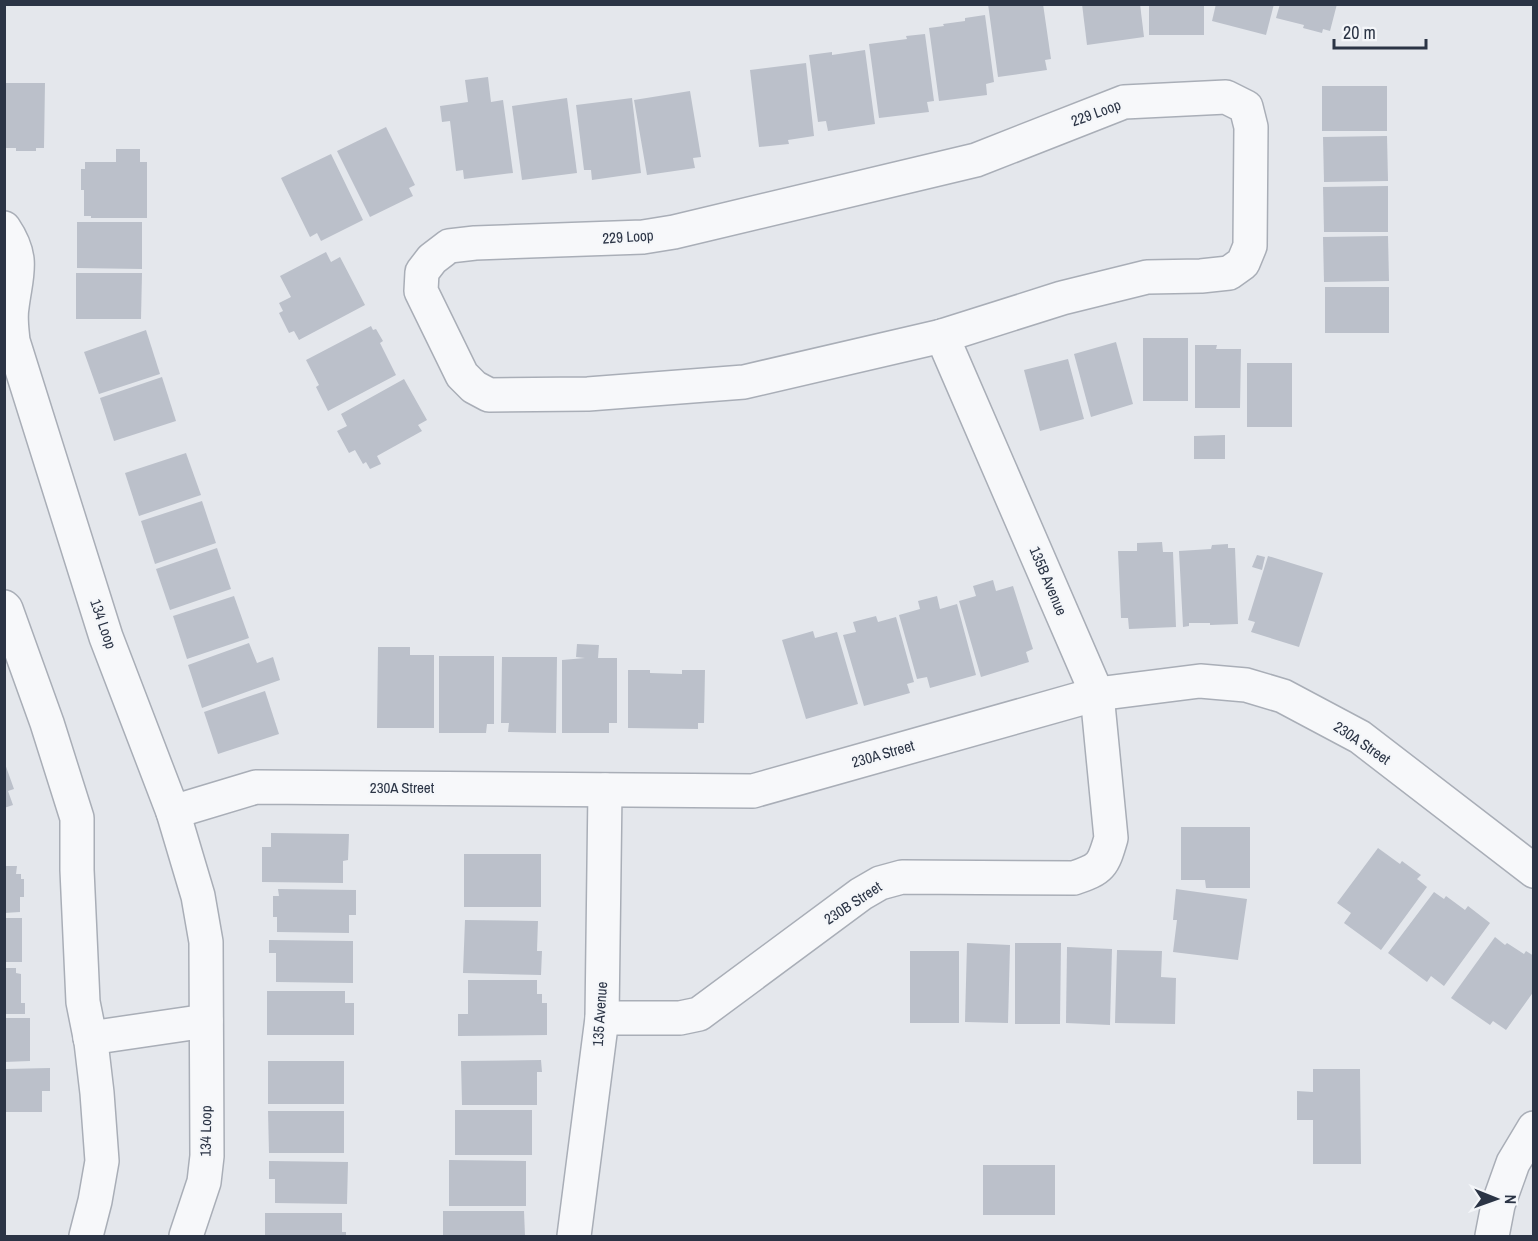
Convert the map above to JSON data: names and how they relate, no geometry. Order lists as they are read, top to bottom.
{
  "streets": {
    "street": [
      "229 Loop",
      "135B Avenue",
      "134 Loop",
      "230A Street",
      "230B Street",
      "135 Avenue"
    ]
  },
  "crossings": [
    ["229 Loop", "135B Avenue"],
    ["135B Avenue", "230A Street"],
    ["135B Avenue", "230B Street"],
    ["134 Loop", "230A Street"],
    ["230A Street", "135 Avenue"],
    ["230B Street", "135 Avenue"]
  ],
  "scale_bar": "20 m",
  "north": "right"
}
